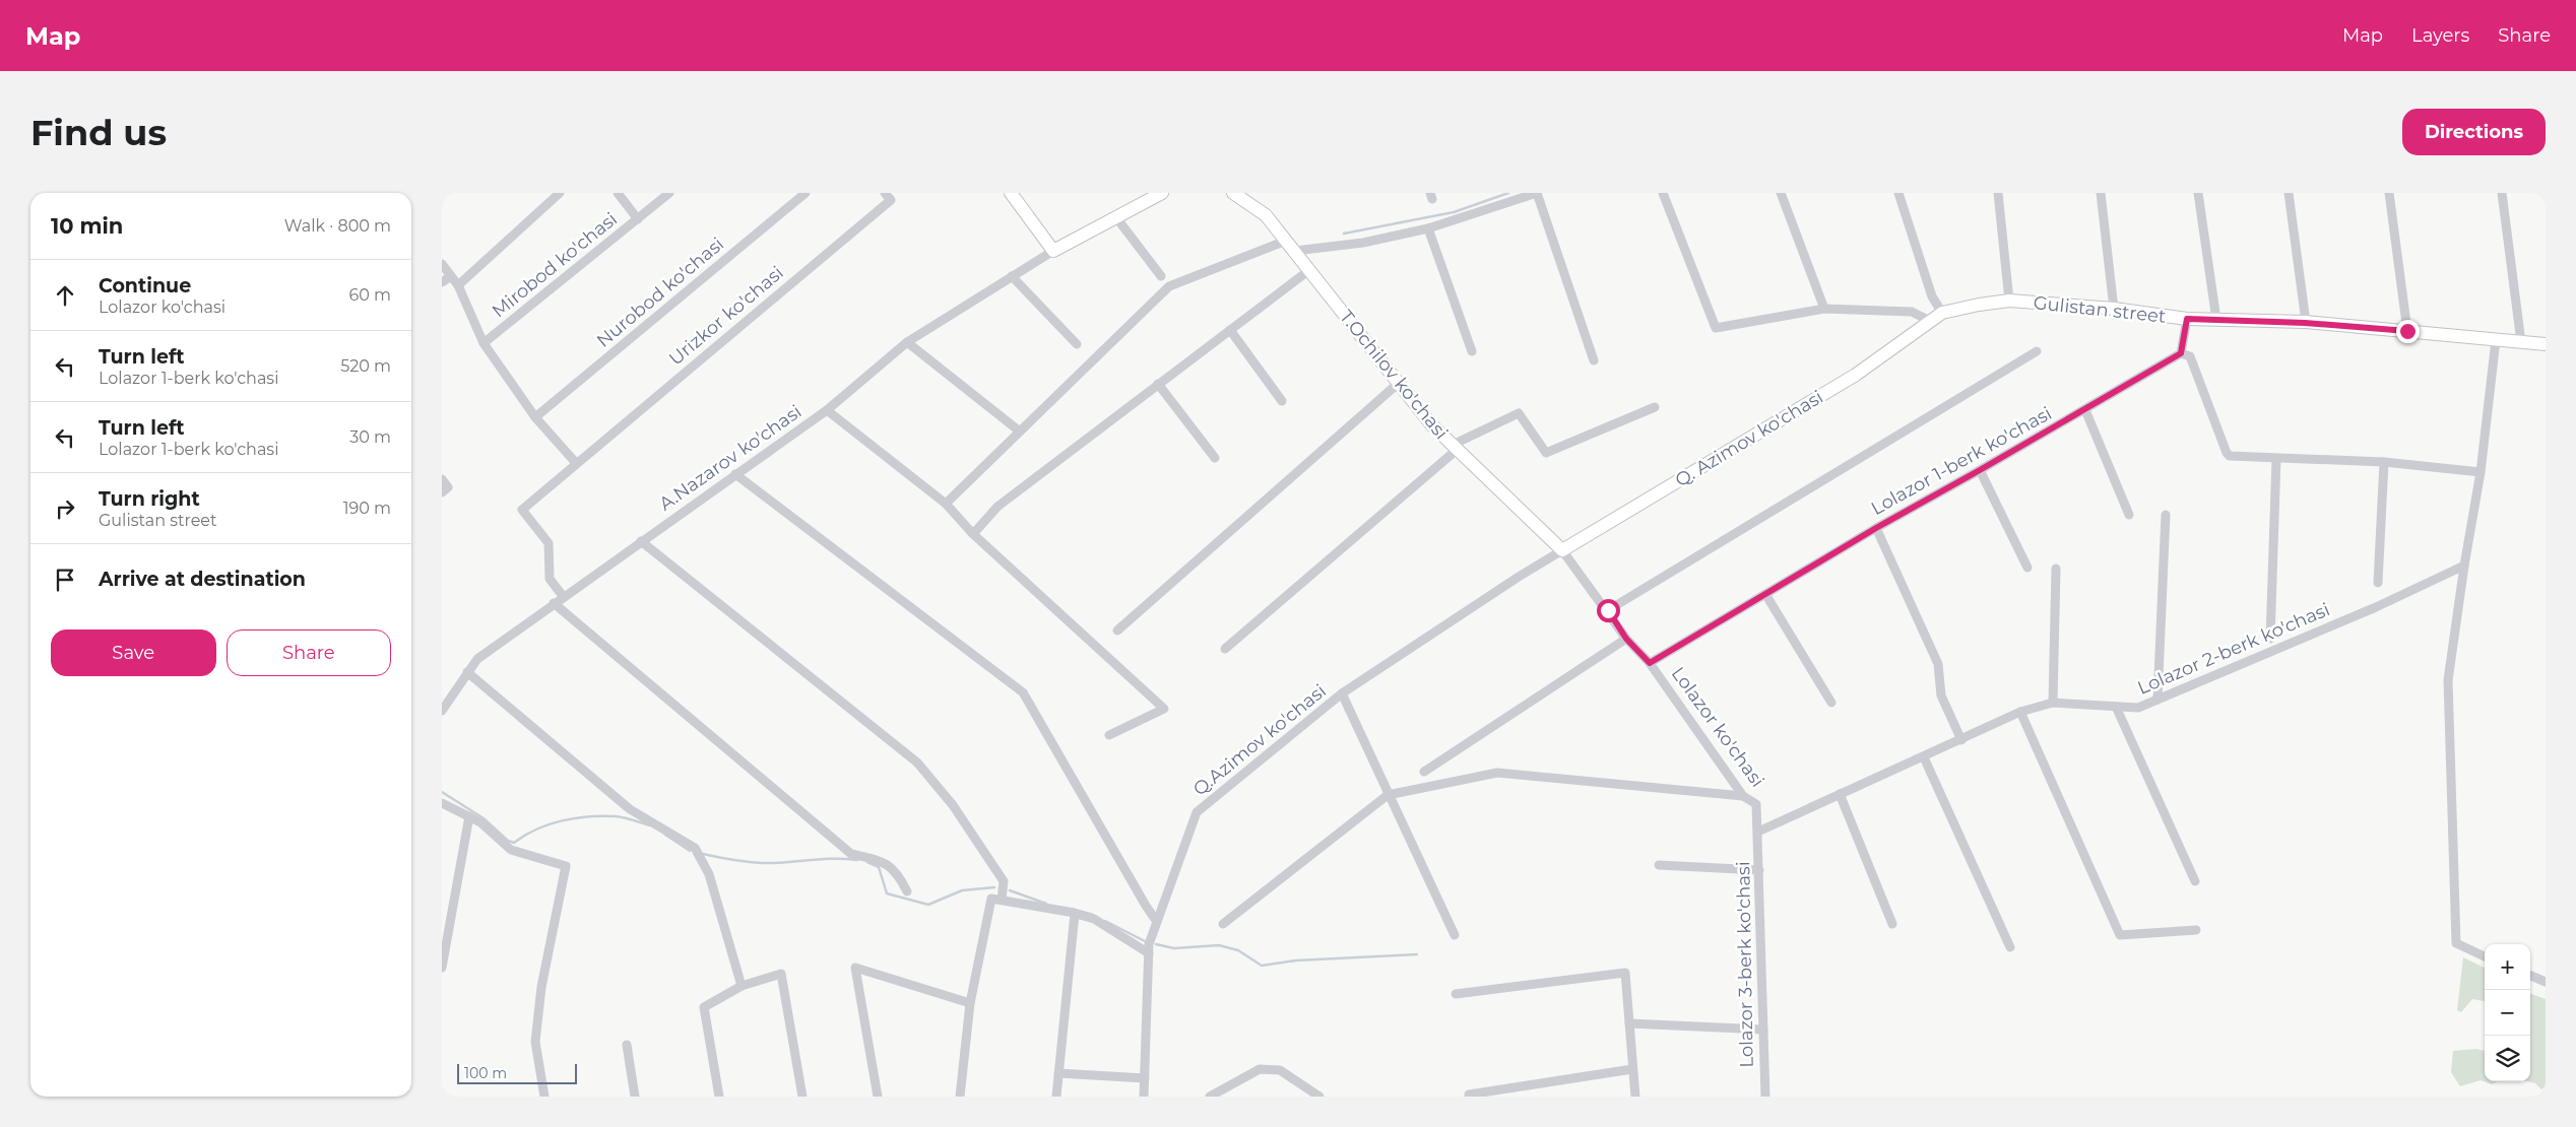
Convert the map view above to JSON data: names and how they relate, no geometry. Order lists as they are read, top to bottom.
{
  "streets": {
    "main road": ["Gulistan street", "T.Ochilov ko'chasi", "Q. Azimov ko'chasi"],
    "street": [
      "Mirobod ko'chasi",
      "Nurobod ko'chasi",
      "Urizkor ko'chasi",
      "A.Nazarov ko'chasi",
      "Lolazor 1-berk ko'chasi",
      "Lolazor 2-berk ko'chasi",
      "Lolazor ko'chasi",
      "Q.Azimov ko'chasi",
      "Lolazor 3-berk ko'chasi"
    ]
  },
  "crossings": [
    ["Gulistan street", "Q. Azimov ko'chasi"],
    ["T.Ochilov ko'chasi", "Q. Azimov ko'chasi"],
    ["T.Ochilov ko'chasi", "Lolazor ko'chasi"],
    ["T.Ochilov ko'chasi", "Q.Azimov ko'chasi"],
    ["Q. Azimov ko'chasi", "Lolazor ko'chasi"],
    ["Q. Azimov ko'chasi", "Q.Azimov ko'chasi"],
    ["Lolazor 1-berk ko'chasi", "Lolazor ko'chasi"],
    ["Lolazor 2-berk ko'chasi", "Lolazor ko'chasi"],
    ["Lolazor 2-berk ko'chasi", "Lolazor 3-berk ko'chasi"],
    ["Lolazor ko'chasi", "Q.Azimov ko'chasi"],
    ["Lolazor ko'chasi", "Lolazor 3-berk ko'chasi"]
  ],
  "scale_bar": "100 m",
  "page": {
    "header": "Map",
    "nav": ["Map", "Layers", "Share"],
    "buttons": [
      "Directions",
      ["Save", "Share"]
    ],
    "title": "Find us",
    "heading": ["10 min", "Walk · 800 m"],
    "list": [
      ["Continue", "Lolazor ko'chasi", "60 m"],
      ["Turn left", "Lolazor 1-berk ko'chasi", "520 m"],
      ["Turn left", "Lolazor 1-berk ko'chasi", "30 m"],
      ["Turn right", "Gulistan street", "190 m"],
      "Arrive at destination"
    ],
    "map_buttons": ["+", "−"],
    "scale": "100 m"
  }
}
